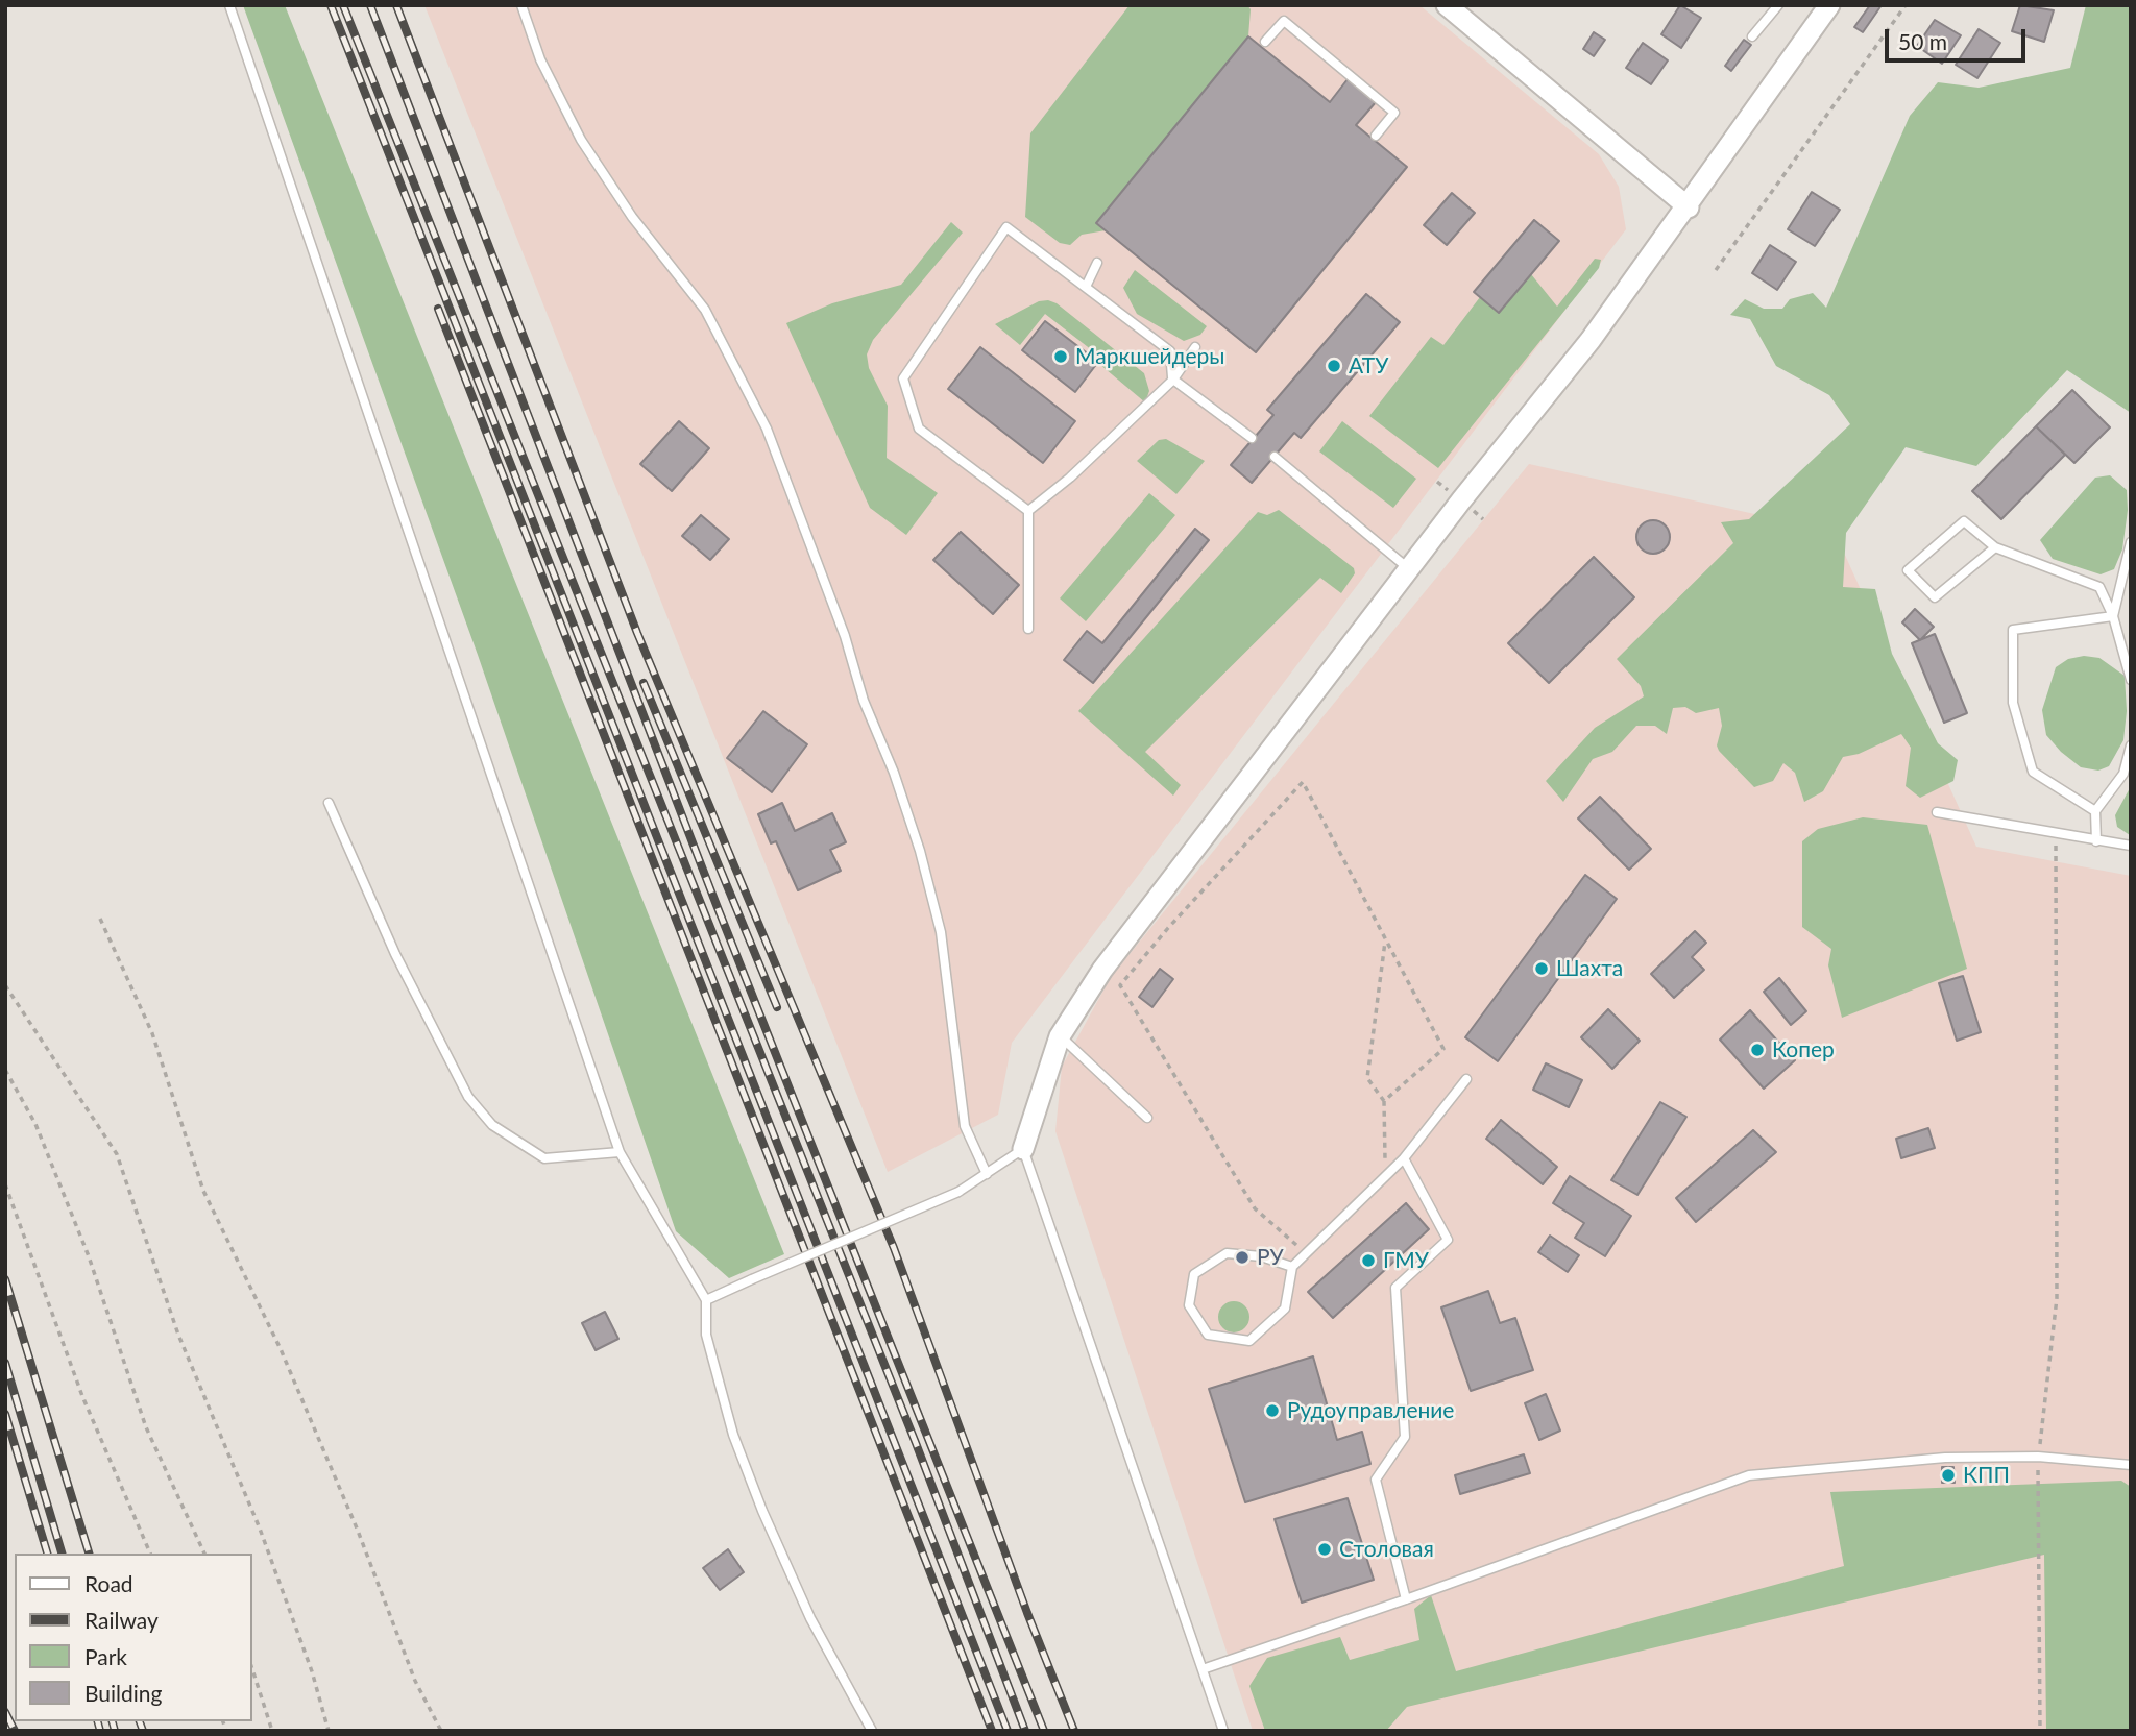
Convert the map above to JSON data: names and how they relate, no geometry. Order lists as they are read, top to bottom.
{
  "places": [
    "Маркшейдеры",
    "АТУ",
    "Шахта",
    "Копер",
    "РУ",
    "ГМУ",
    "Рудоуправление",
    "КПП",
    "Столовая"
  ],
  "legend": [
    "Road",
    "Railway",
    "Park",
    "Building"
  ],
  "scale_bar": "50 m"
}
